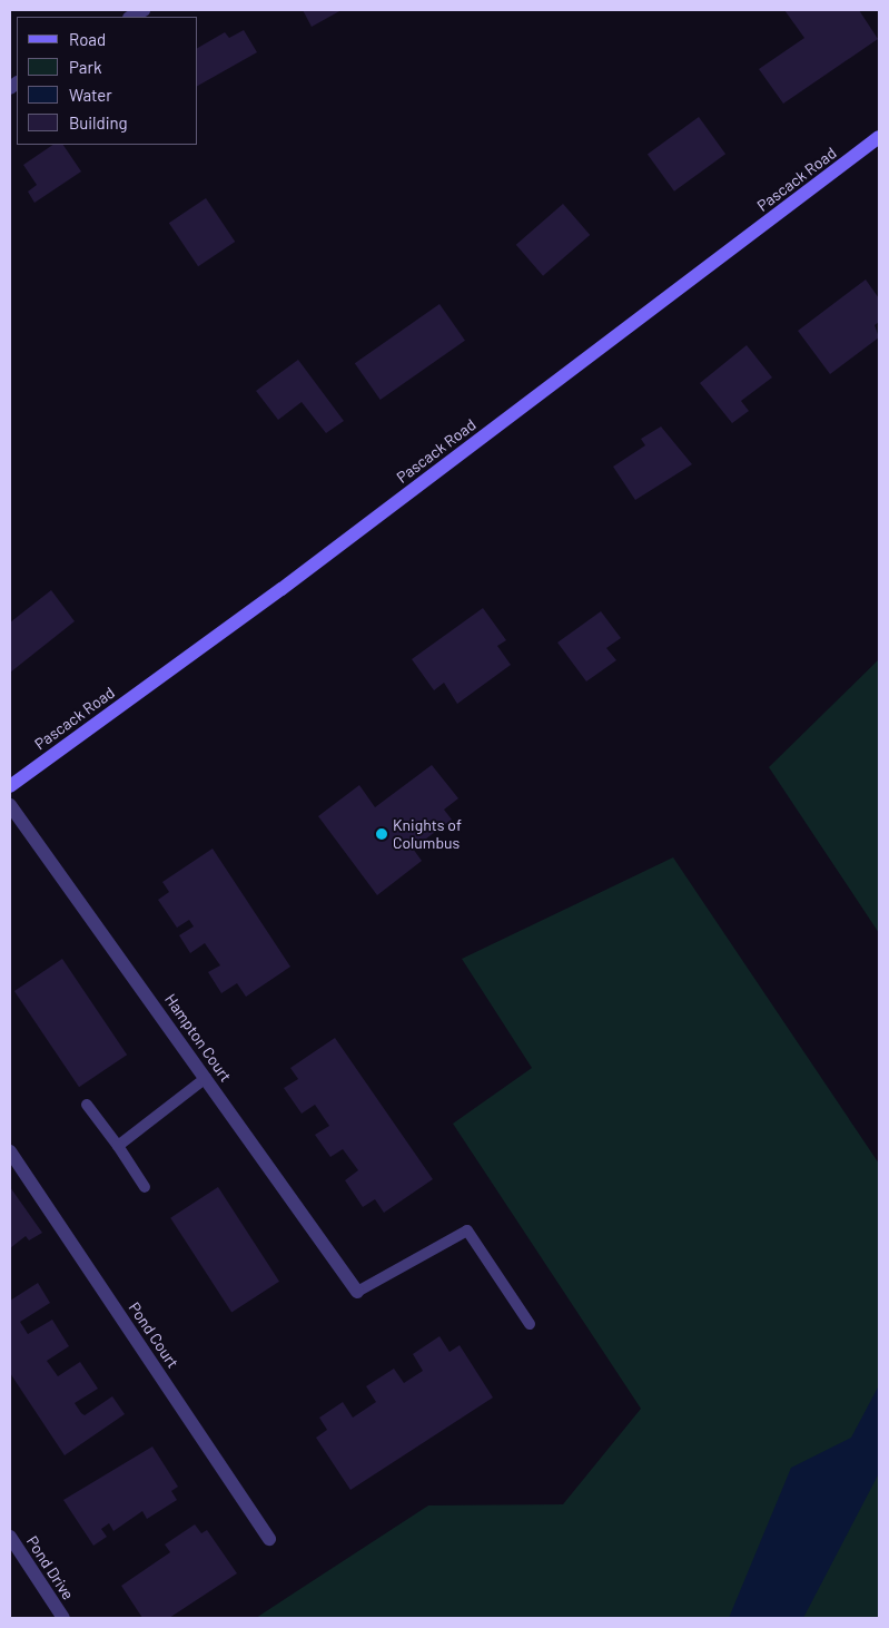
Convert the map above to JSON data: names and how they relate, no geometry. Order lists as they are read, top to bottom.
{
  "streets": {
    "main road": ["Pascack Road"],
    "street": ["Hampton Court", "Pond Court", "Pond Drive"]
  },
  "places": ["Knights of Columbus"],
  "legend": [
    "Road",
    "Park",
    "Water",
    "Building"
  ]
}
